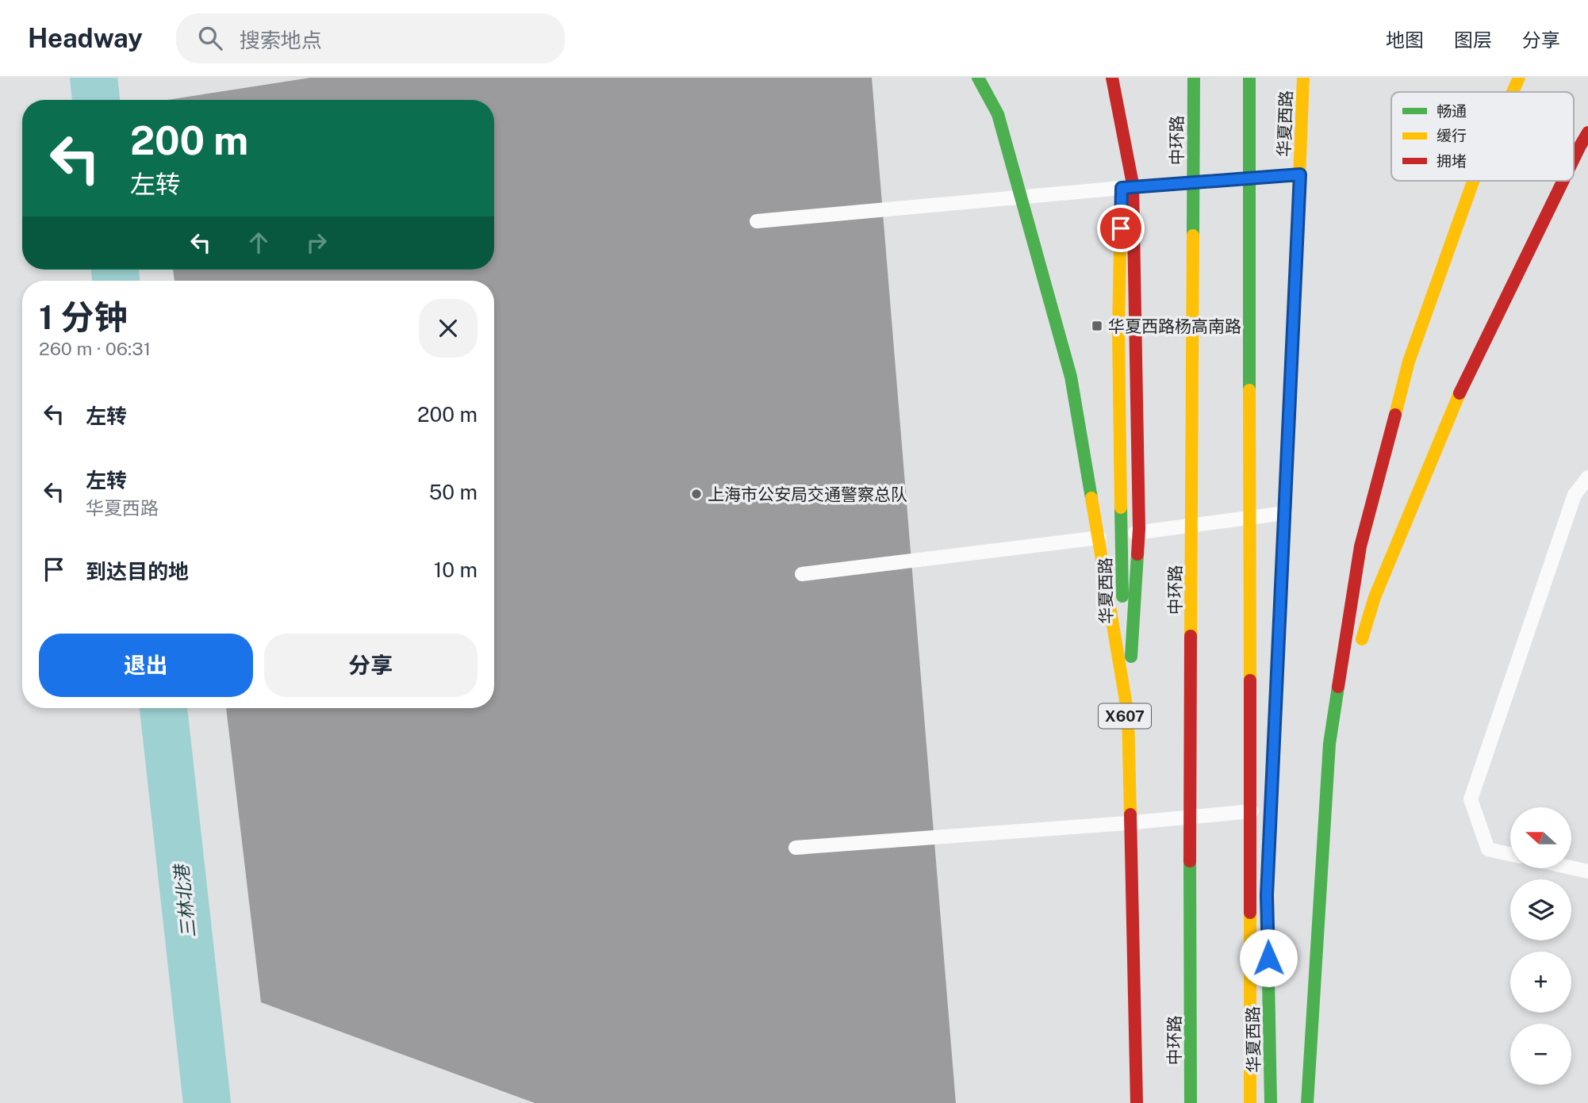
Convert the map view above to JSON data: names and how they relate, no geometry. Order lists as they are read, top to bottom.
{
  "streets": {
    "main road": ["华夏西路", "中环路", "X607"]
  },
  "water": ["三林北港"],
  "places": {
    "transit": ["华夏西路杨高南路"],
    "other": ["上海市公安局交通警察总队"]
  },
  "legend": ["畅通", "缓行", "拥堵"],
  "north": "left",
  "page": {
    "header": "Headway",
    "search": "搜索地点",
    "nav": ["地图", "图层", "分享"],
    "turn": ["200 m", "左转"],
    "heading": ["1 分钟", "260 m · 06:31"],
    "list": [
      {
        "name": "左转",
        "value": "200 m"
      },
      {
        "name": "左转",
        "note": "华夏西路",
        "value": "50 m"
      },
      {
        "name": "到达目的地",
        "value": "10 m"
      }
    ],
    "buttons": ["退出", "分享"],
    "map_buttons": ["+", "−"]
  }
}
